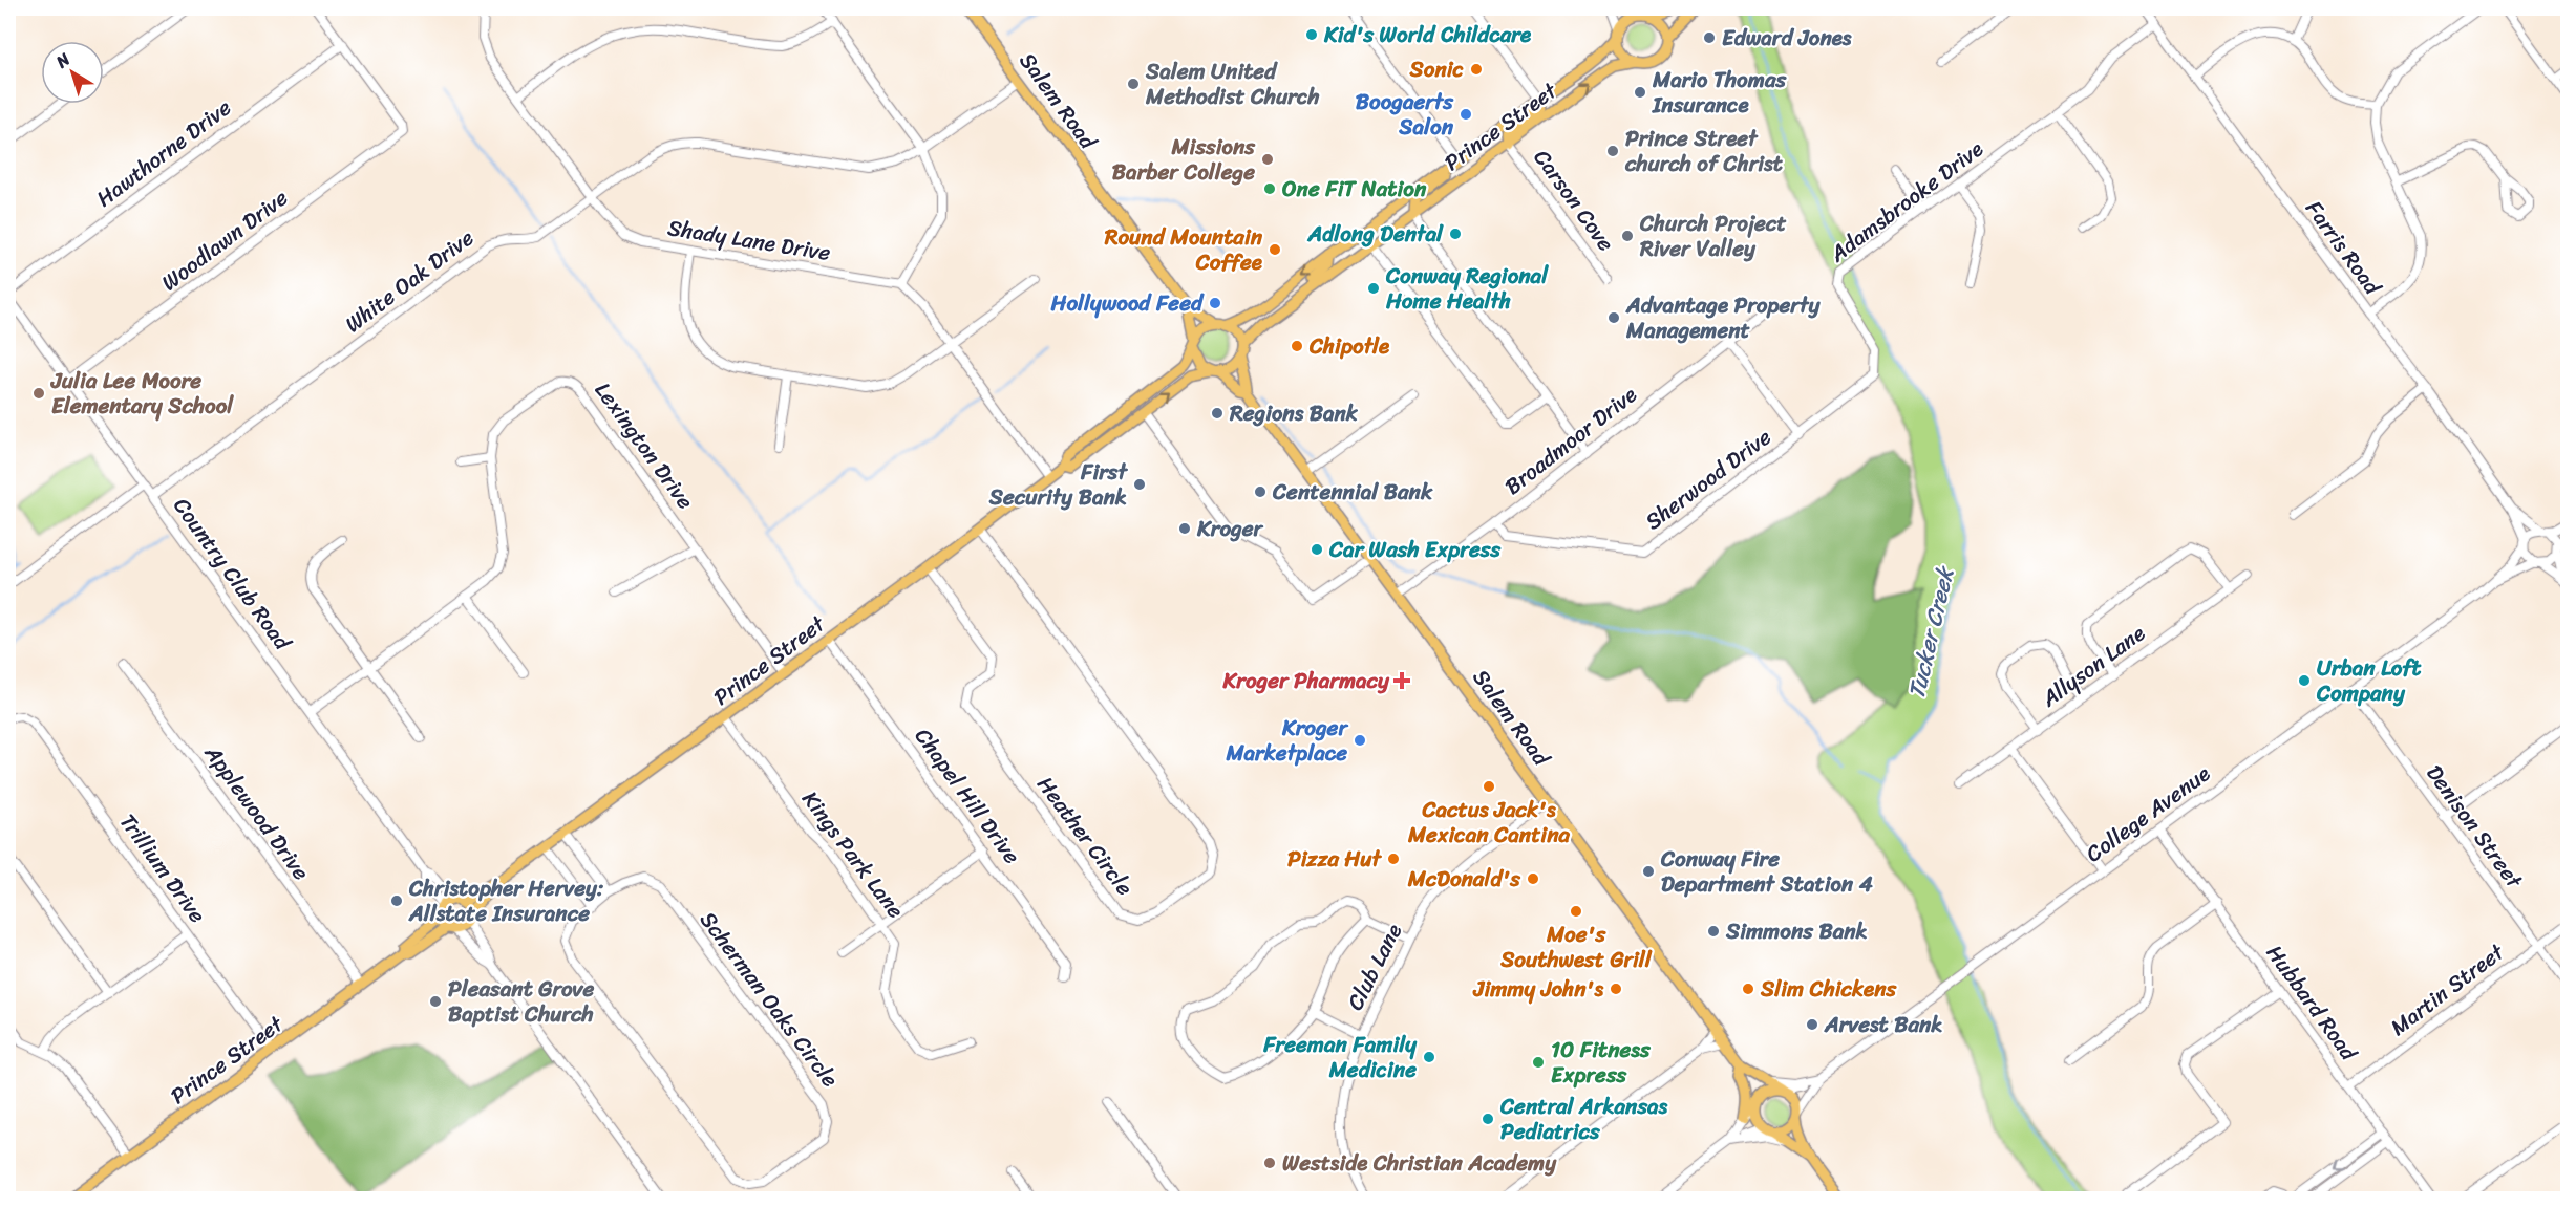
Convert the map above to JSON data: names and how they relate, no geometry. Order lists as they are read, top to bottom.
{
  "streets": {
    "main road": ["Salem Road", "Prince Street"],
    "street": [
      "Hawthorne Drive",
      "Carson Cove",
      "Adamsbrooke Drive",
      "Woodlawn Drive",
      "Shady Lane Drive",
      "Farris Road",
      "White Oak Drive",
      "Broadmoor Drive",
      "Lexington Drive",
      "Sherwood Drive",
      "Country Club Road",
      "Allyson Lane",
      "Chapel Hill Drive",
      "Applewood Drive",
      "College Avenue",
      "Denison Street",
      "Heather Circle",
      "Kings Park Lane",
      "Trillium Drive",
      "Club Lane",
      "Martin Street",
      "Scherman Oaks Circle",
      "Hubbard Road"
    ]
  },
  "crossings": [
    ["Salem Road", "Prince Street"],
    ["Salem Road", "White Oak Drive"],
    ["Salem Road", "Broadmoor Drive"],
    ["Salem Road", "College Avenue"],
    ["Salem Road", "Club Lane"],
    ["Prince Street", "Carson Cove"],
    ["Prince Street", "Lexington Drive"],
    ["Prince Street", "Country Club Road"],
    ["Prince Street", "Chapel Hill Drive"],
    ["Prince Street", "Applewood Drive"],
    ["Prince Street", "Heather Circle"],
    ["Prince Street", "Kings Park Lane"],
    ["Prince Street", "Trillium Drive"],
    ["Hawthorne Drive", "Woodlawn Drive"],
    ["Hawthorne Drive", "Country Club Road"],
    ["Adamsbrooke Drive", "Farris Road"],
    ["Adamsbrooke Drive", "Sherwood Drive"],
    ["Woodlawn Drive", "Country Club Road"],
    ["Shady Lane Drive", "White Oak Drive"],
    ["Farris Road", "College Avenue"],
    ["White Oak Drive", "Country Club Road"],
    ["Broadmoor Drive", "Sherwood Drive"],
    ["Lexington Drive", "Country Club Road"],
    ["College Avenue", "Denison Street"],
    ["College Avenue", "Hubbard Road"],
    ["Denison Street", "Martin Street"],
    ["Martin Street", "Hubbard Road"]
  ],
  "water": ["Tucker Creek"],
  "places": {
    "other": [
      "Kid's World Childcare",
      "Edward Jones",
      "Sonic",
      "Salem United Methodist Church",
      "Mario Thomas Insurance",
      "Boogaerts Salon",
      "Prince Street church of Christ",
      "Missions Barber College",
      "One FiT Nation",
      "Adlong Dental",
      "Church Project River Valley",
      "Round Mountain Coffee",
      "Conway Regional Home Health",
      "Hollywood Feed",
      "Advantage Property Management",
      "Chipotle",
      "Julia Lee Moore Elementary School",
      "Regions Bank",
      "First Security Bank",
      "Centennial Bank",
      "Kroger",
      "Car Wash Express",
      "Urban Loft Company",
      "Kroger Marketplace",
      "Cactus Jack's Mexican Cantina",
      "Pizza Hut",
      "Conway Fire Department Station 4",
      "McDonald's",
      "Christopher Hervey: Allstate Insurance",
      "Moe's Southwest Grill",
      "Simmons Bank",
      "Jimmy John's",
      "Slim Chickens",
      "Pleasant Grove Baptist Church",
      "Arvest Bank",
      "Freeman Family Medicine",
      "10 Fitness Express",
      "Central Arkansas Pediatrics",
      "Westside Christian Academy"
    ],
    "health": ["Kroger Pharmacy"]
  },
  "north": "top left"
}
